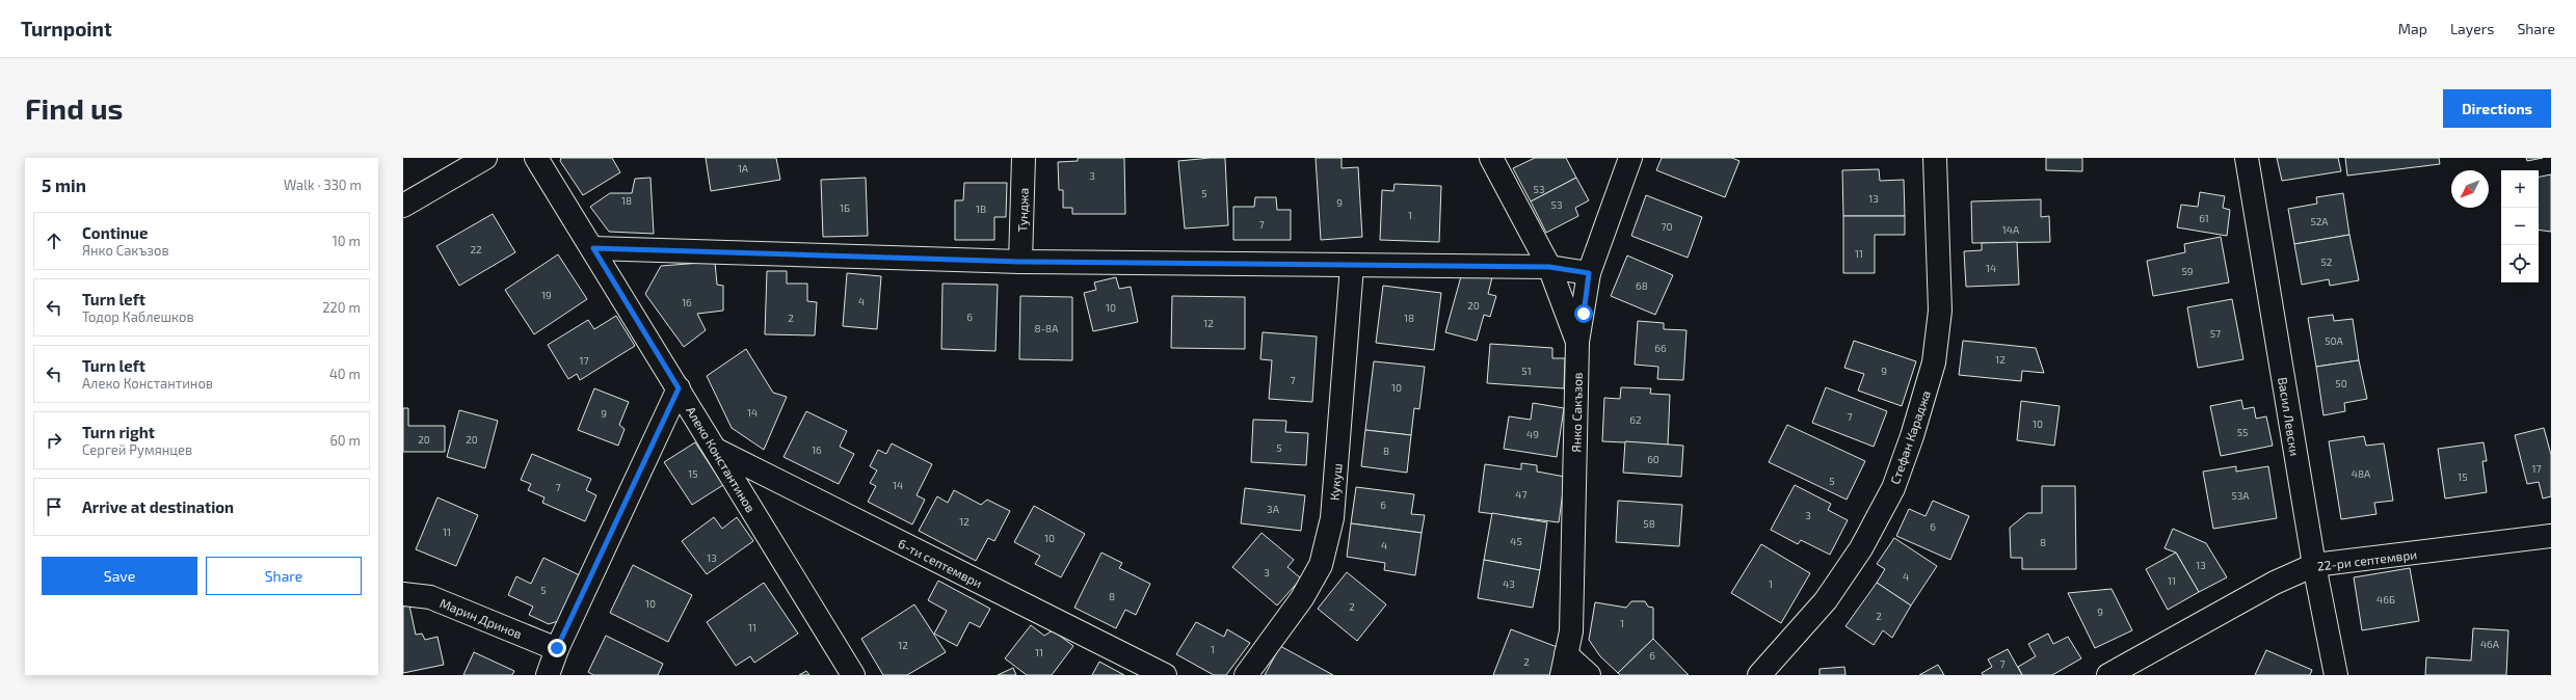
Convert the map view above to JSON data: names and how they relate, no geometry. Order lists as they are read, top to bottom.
{
  "streets": {
    "street": [
      "Тунджа",
      "Янко Сакъзов",
      "Васил Левски",
      "Стефан Караджа",
      "Алеко Константинов",
      "Кукуш",
      "22-ри септември",
      "6-ти септември",
      "Марин Дринов"
    ]
  },
  "crossings": [
    ["Васил Левски", "22-ри септември"],
    ["Алеко Константинов", "6-ти септември"]
  ],
  "house_numbers": [
    "1А",
    "3",
    "53",
    "5",
    "13",
    "18",
    "9",
    "53",
    "1Б",
    "1В",
    "1",
    "61",
    "52А",
    "7",
    "70",
    "14А",
    "22",
    "11",
    "52",
    "14",
    "59",
    "68",
    "19",
    "4",
    "16",
    "20",
    "10",
    "6",
    "2",
    "18",
    "12",
    "8-8А",
    "57",
    "50А",
    "66",
    "12",
    "17",
    "51",
    "9",
    "7",
    "50",
    "10",
    "14",
    "9",
    "7",
    "62",
    "10",
    "55",
    "49",
    "20",
    "20",
    "5",
    "16",
    "8",
    "60",
    "17",
    "15",
    "48А",
    "15",
    "5",
    "14",
    "7",
    "47",
    "53А",
    "6",
    "3А",
    "3",
    "12",
    "58",
    "6",
    "11",
    "10",
    "45",
    "8",
    "4",
    "13",
    "13",
    "3",
    "4",
    "11",
    "43",
    "1",
    "5",
    "8",
    "46Б",
    "10",
    "2",
    "9",
    "2",
    "1",
    "11",
    "46А",
    "12",
    "1",
    "11",
    "6",
    "2",
    "7"
  ],
  "north": "bottom left",
  "page": {
    "header": "Turnpoint",
    "nav": ["Map", "Layers", "Share"],
    "buttons": [
      "Directions",
      ["Save", "Share"]
    ],
    "title": "Find us",
    "heading": ["5 min", "Walk · 330 m"],
    "map_buttons": ["+", "−"],
    "list": [
      ["Continue", "Янко Сакъзов", "10 m"],
      ["Turn left", "Тодор Каблешков", "220 m"],
      ["Turn left", "Алеко Константинов", "40 m"],
      ["Turn right", "Сергей Румянцев", "60 m"],
      "Arrive at destination"
    ]
  }
}
